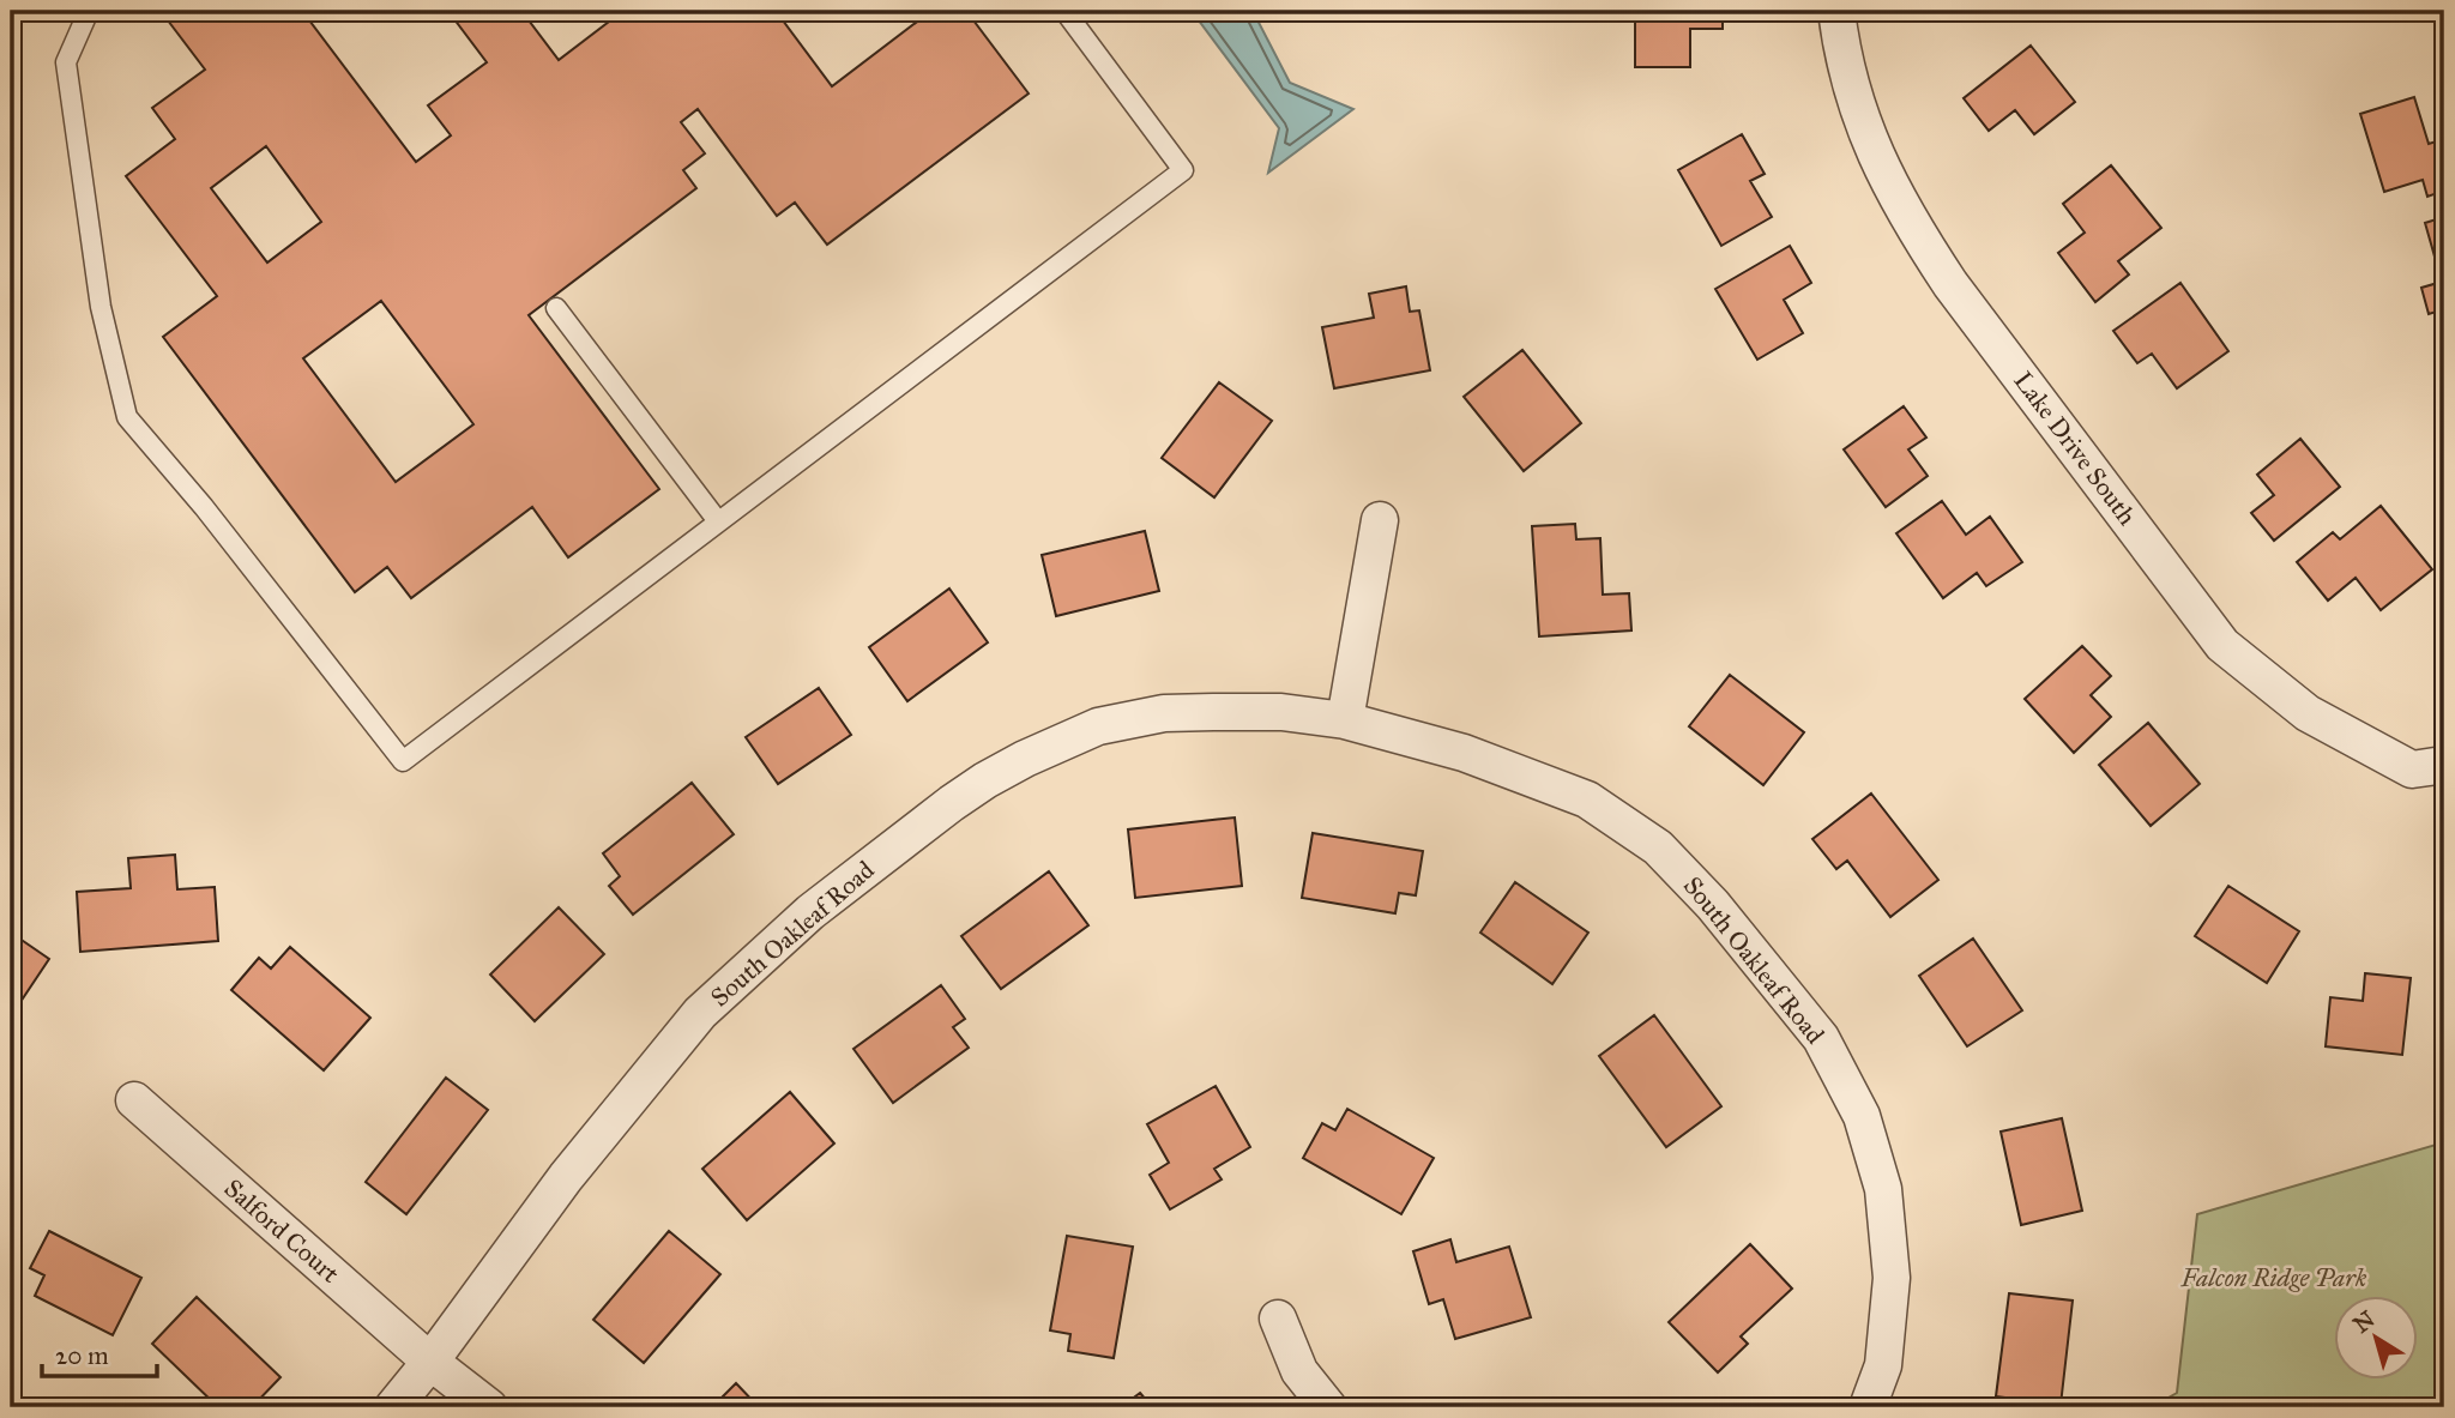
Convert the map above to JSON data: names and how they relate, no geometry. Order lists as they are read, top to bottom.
{
  "streets": {
    "street": ["Lake Drive South", "South Oakleaf Road", "Salford Court"]
  },
  "crossings": [
    ["South Oakleaf Road", "Salford Court"]
  ],
  "parks": ["Falcon Ridge Park"],
  "scale_bar": "20 m",
  "north": "top left"
}
